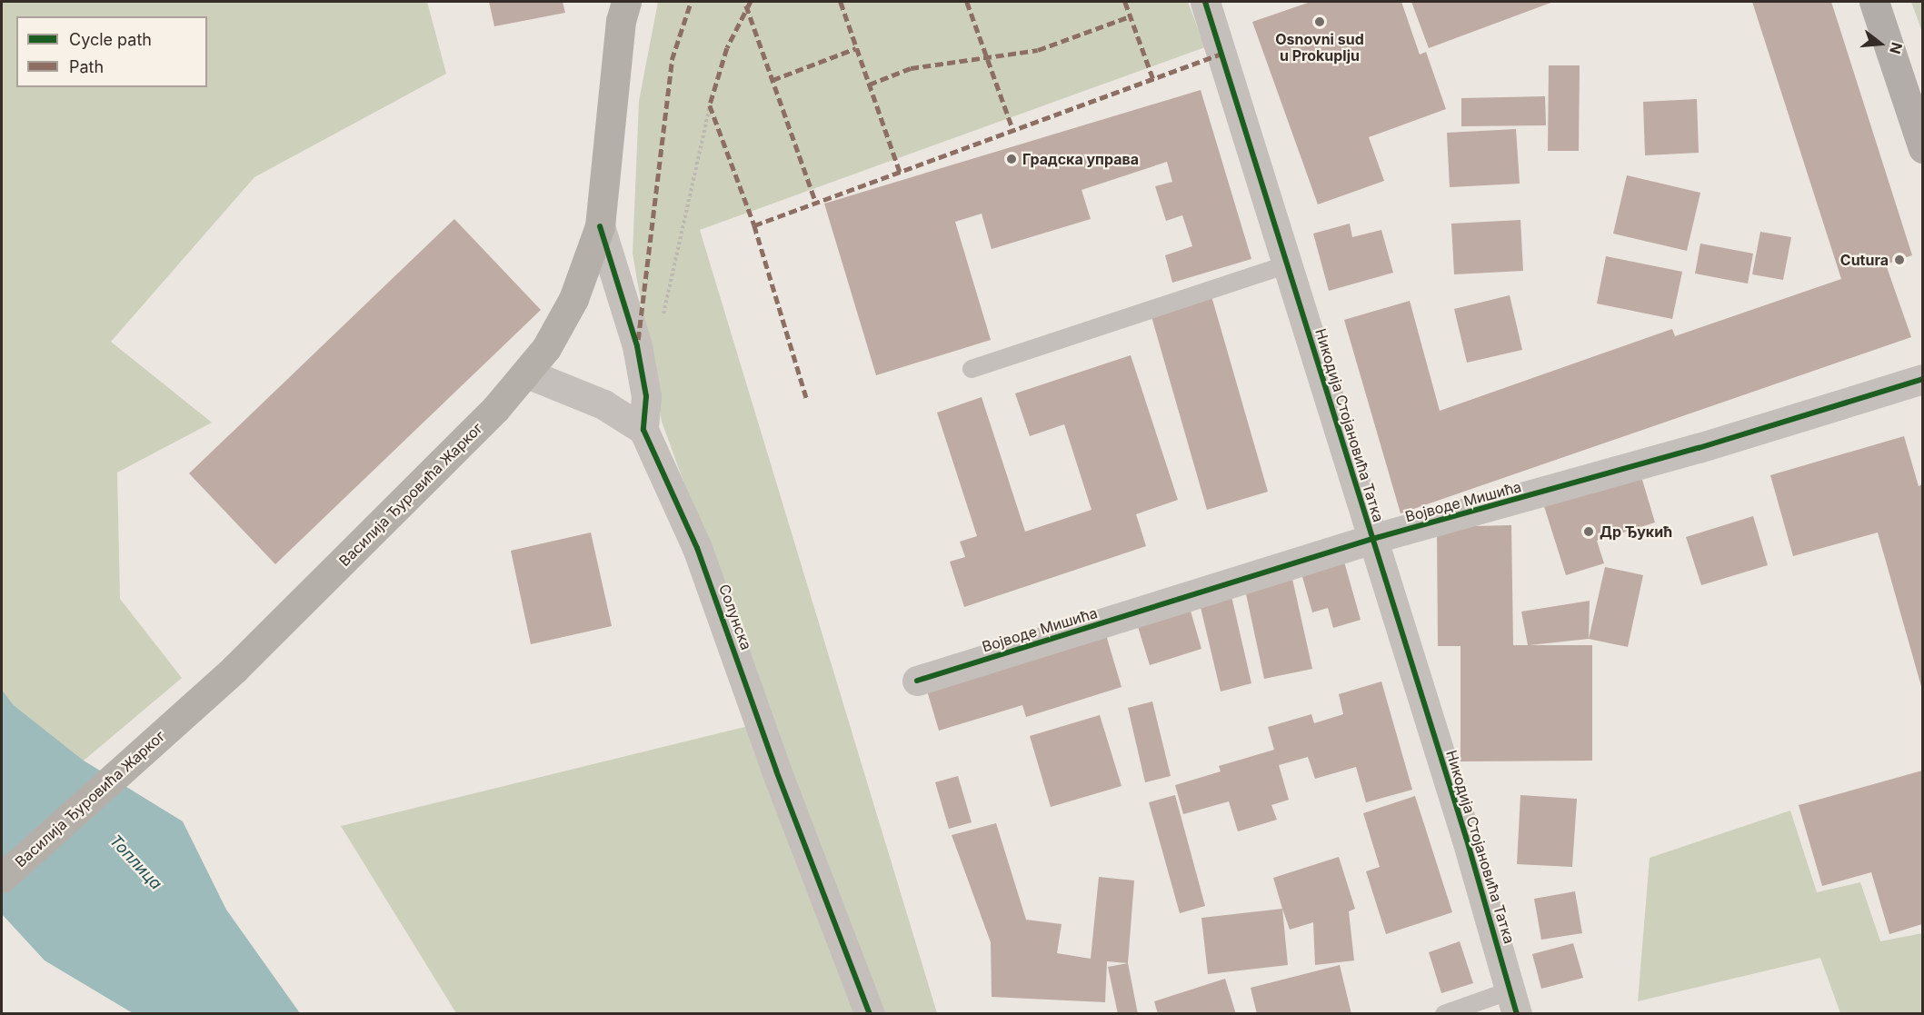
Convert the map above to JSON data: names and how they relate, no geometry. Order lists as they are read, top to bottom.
{
  "streets": {
    "main road": ["Василија Ђуровића Жарког"],
    "street": ["Никодија Стојановића Татка", "Војводе Мишића", "Солунска"]
  },
  "crossings": [
    ["Никодија Стојановића Татка", "Војводе Мишића"],
    ["Василија Ђуровића Жарког", "Солунска"]
  ],
  "water": ["Топлица"],
  "places": [
    "Osnovni sud u Prokuplju",
    "Градска управа",
    "Cutura",
    "Др Ђукић"
  ],
  "legend": ["Cycle path", "Path"],
  "north": "right"
}
